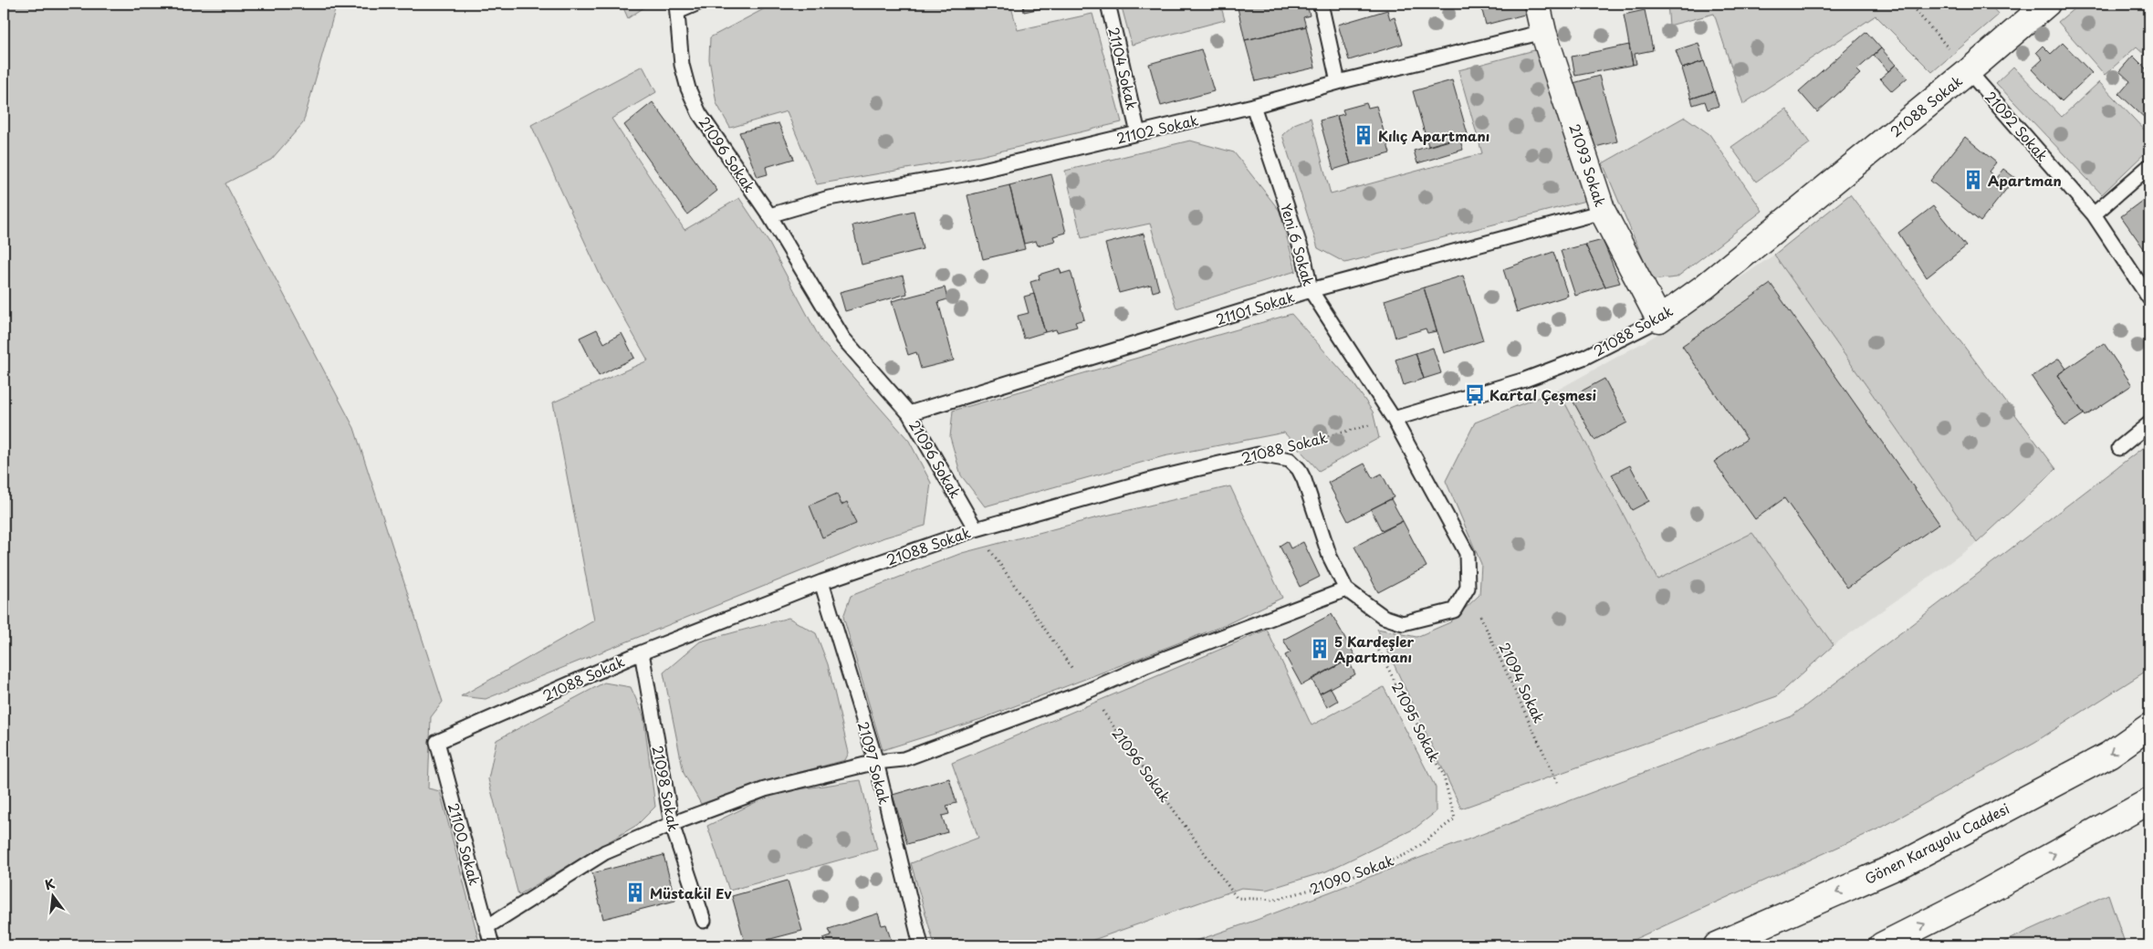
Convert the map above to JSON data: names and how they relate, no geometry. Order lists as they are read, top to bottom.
{
  "streets": {
    "main road": ["21088 Sokak", "21093 Sokak", "Gönen Karayolu Caddesi"],
    "lane": [
      "21104 Sokak",
      "21092 Sokak",
      "21102 Sokak",
      "21096 Sokak",
      "Yeni 6 Sokak",
      "21101 Sokak",
      "21097 Sokak",
      "21098 Sokak",
      "21100 Sokak"
    ],
    "path": ["21094 Sokak", "21095 Sokak", "21090 Sokak"]
  },
  "crossings": [
    ["21104 Sokak", "21102 Sokak"],
    ["21088 Sokak", "21092 Sokak"],
    ["21088 Sokak", "21096 Sokak"],
    ["21088 Sokak", "21093 Sokak"],
    ["21088 Sokak", "Yeni 6 Sokak"],
    ["21088 Sokak", "21097 Sokak"],
    ["21088 Sokak", "21098 Sokak"],
    ["21088 Sokak", "21100 Sokak"],
    ["21102 Sokak", "21096 Sokak"],
    ["21102 Sokak", "21093 Sokak"],
    ["21102 Sokak", "Yeni 6 Sokak"],
    ["21096 Sokak", "21101 Sokak"],
    ["21096 Sokak", "21090 Sokak"],
    ["21093 Sokak", "21101 Sokak"],
    ["Yeni 6 Sokak", "21101 Sokak"],
    ["Yeni 6 Sokak", "21094 Sokak"],
    ["21095 Sokak", "21090 Sokak"]
  ],
  "places": {
    "building": [
      "Kılıç Apartmanı",
      "Apartman",
      "5 Kardeşler Apartmanı",
      "Müstakil Ev"
    ],
    "bus stop": ["Kartal Çeşmesi"]
  },
  "north": "top"
}
